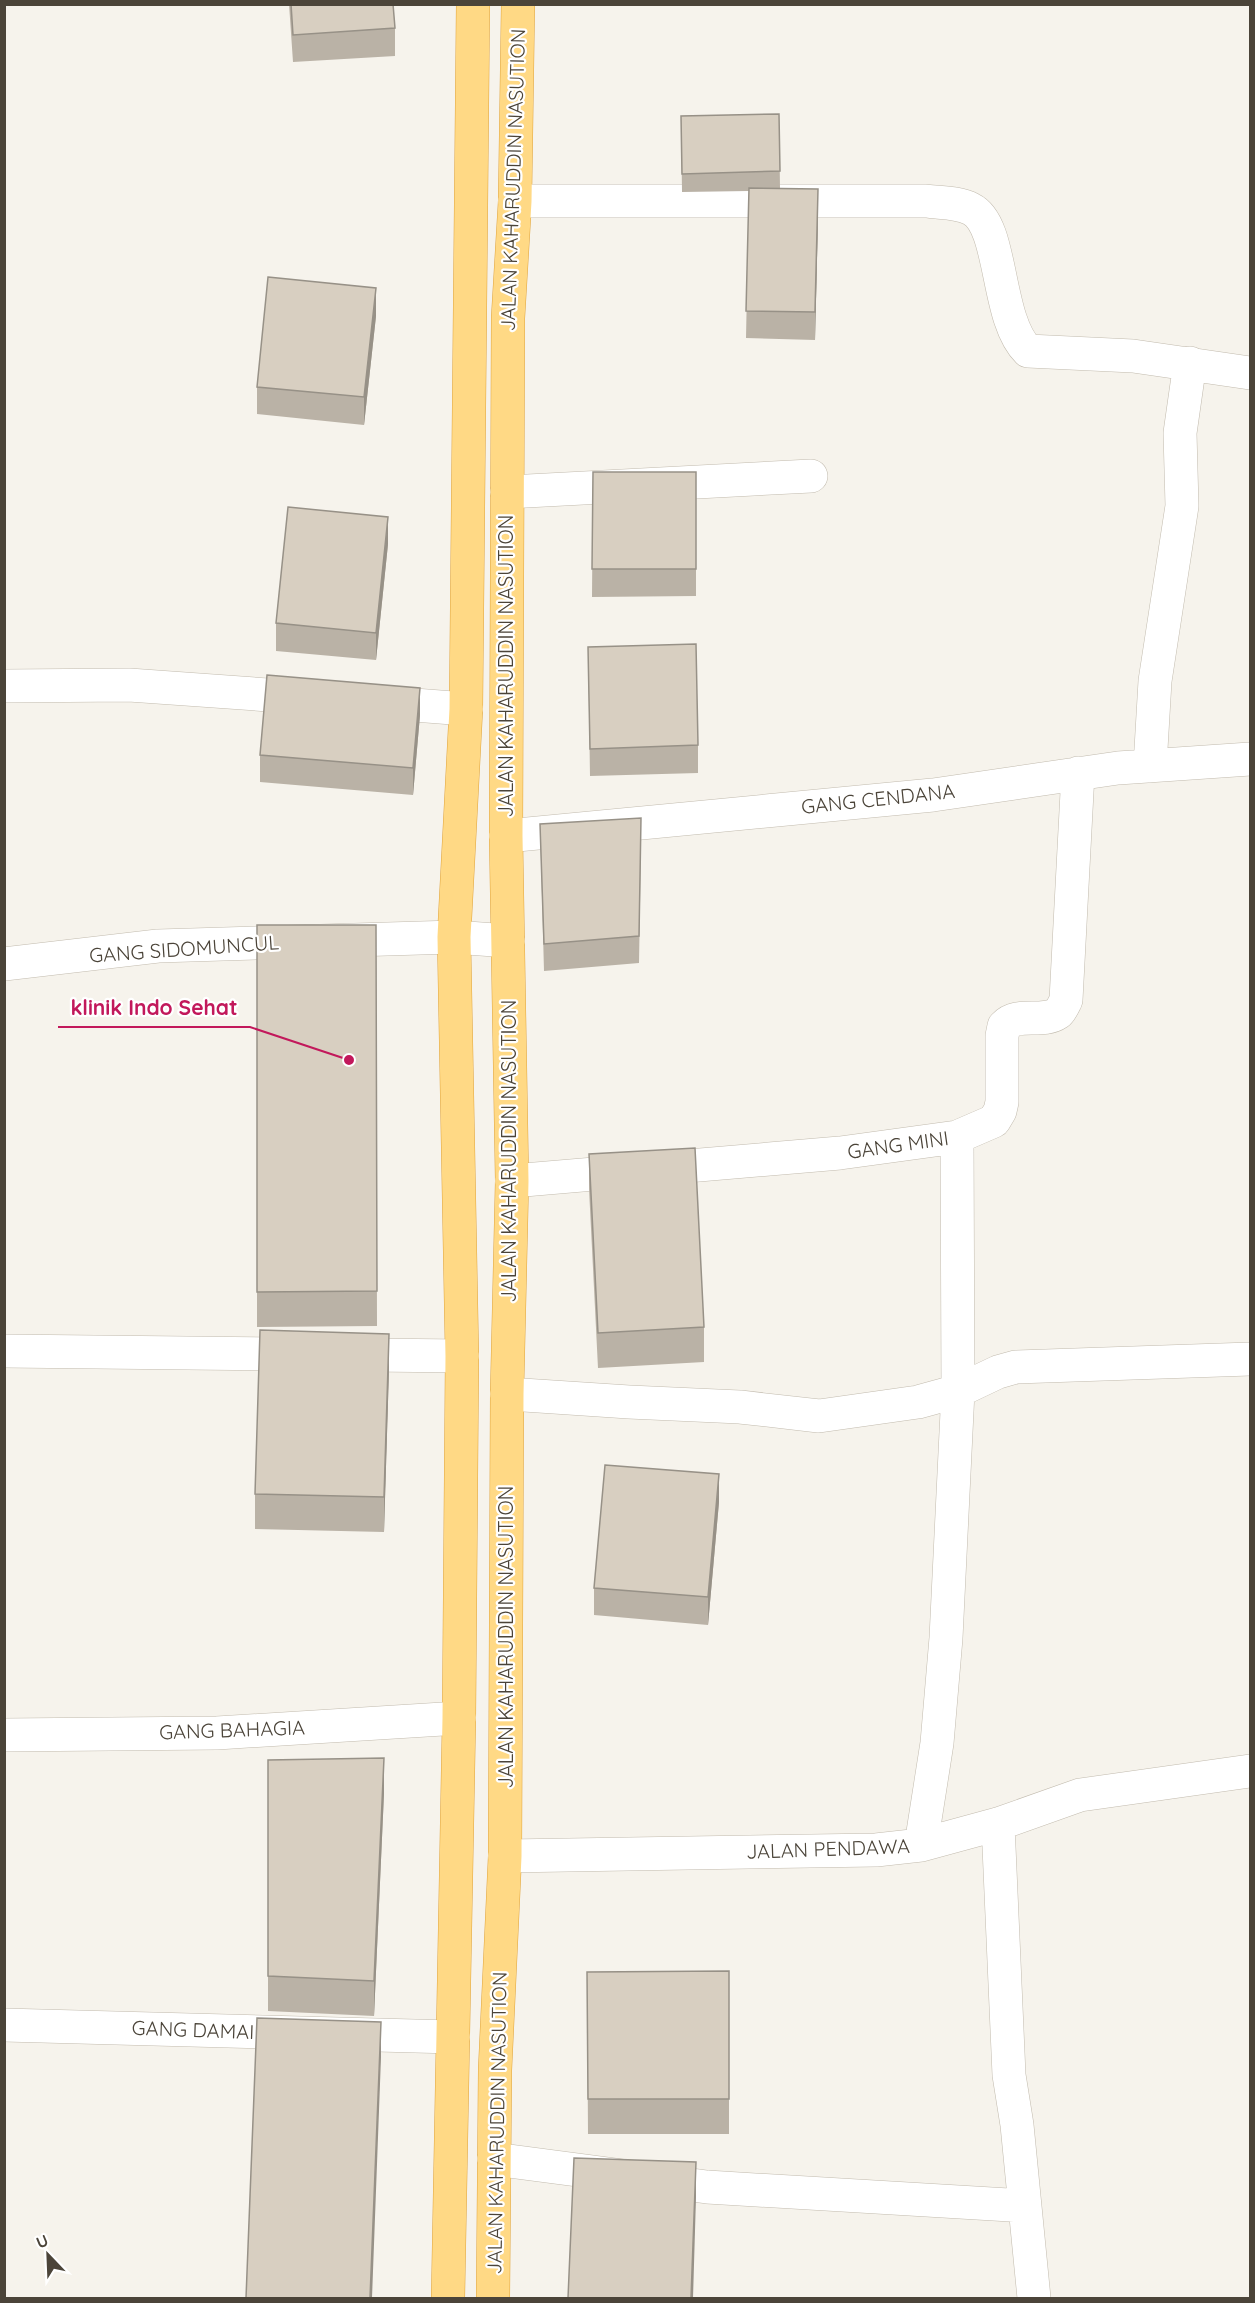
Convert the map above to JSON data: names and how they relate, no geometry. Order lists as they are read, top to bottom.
{
  "streets": {
    "highway": ["JALAN KAHARUDDIN NASUTION"],
    "street": [
      "GANG CENDANA",
      "GANG SIDOMUNCUL",
      "GANG MINI",
      "GANG BAHAGIA",
      "JALAN PENDAWA",
      "GANG DAMAI"
    ]
  },
  "crossings": [
    ["JALAN KAHARUDDIN NASUTION", "GANG CENDANA"],
    ["JALAN KAHARUDDIN NASUTION", "GANG SIDOMUNCUL"],
    ["JALAN KAHARUDDIN NASUTION", "GANG MINI"],
    ["JALAN KAHARUDDIN NASUTION", "GANG BAHAGIA"],
    ["JALAN KAHARUDDIN NASUTION", "JALAN PENDAWA"],
    ["JALAN KAHARUDDIN NASUTION", "GANG DAMAI"],
    ["GANG CENDANA", "GANG MINI"]
  ],
  "places": ["klinik Indo Sehat"],
  "north": "top left"
}
